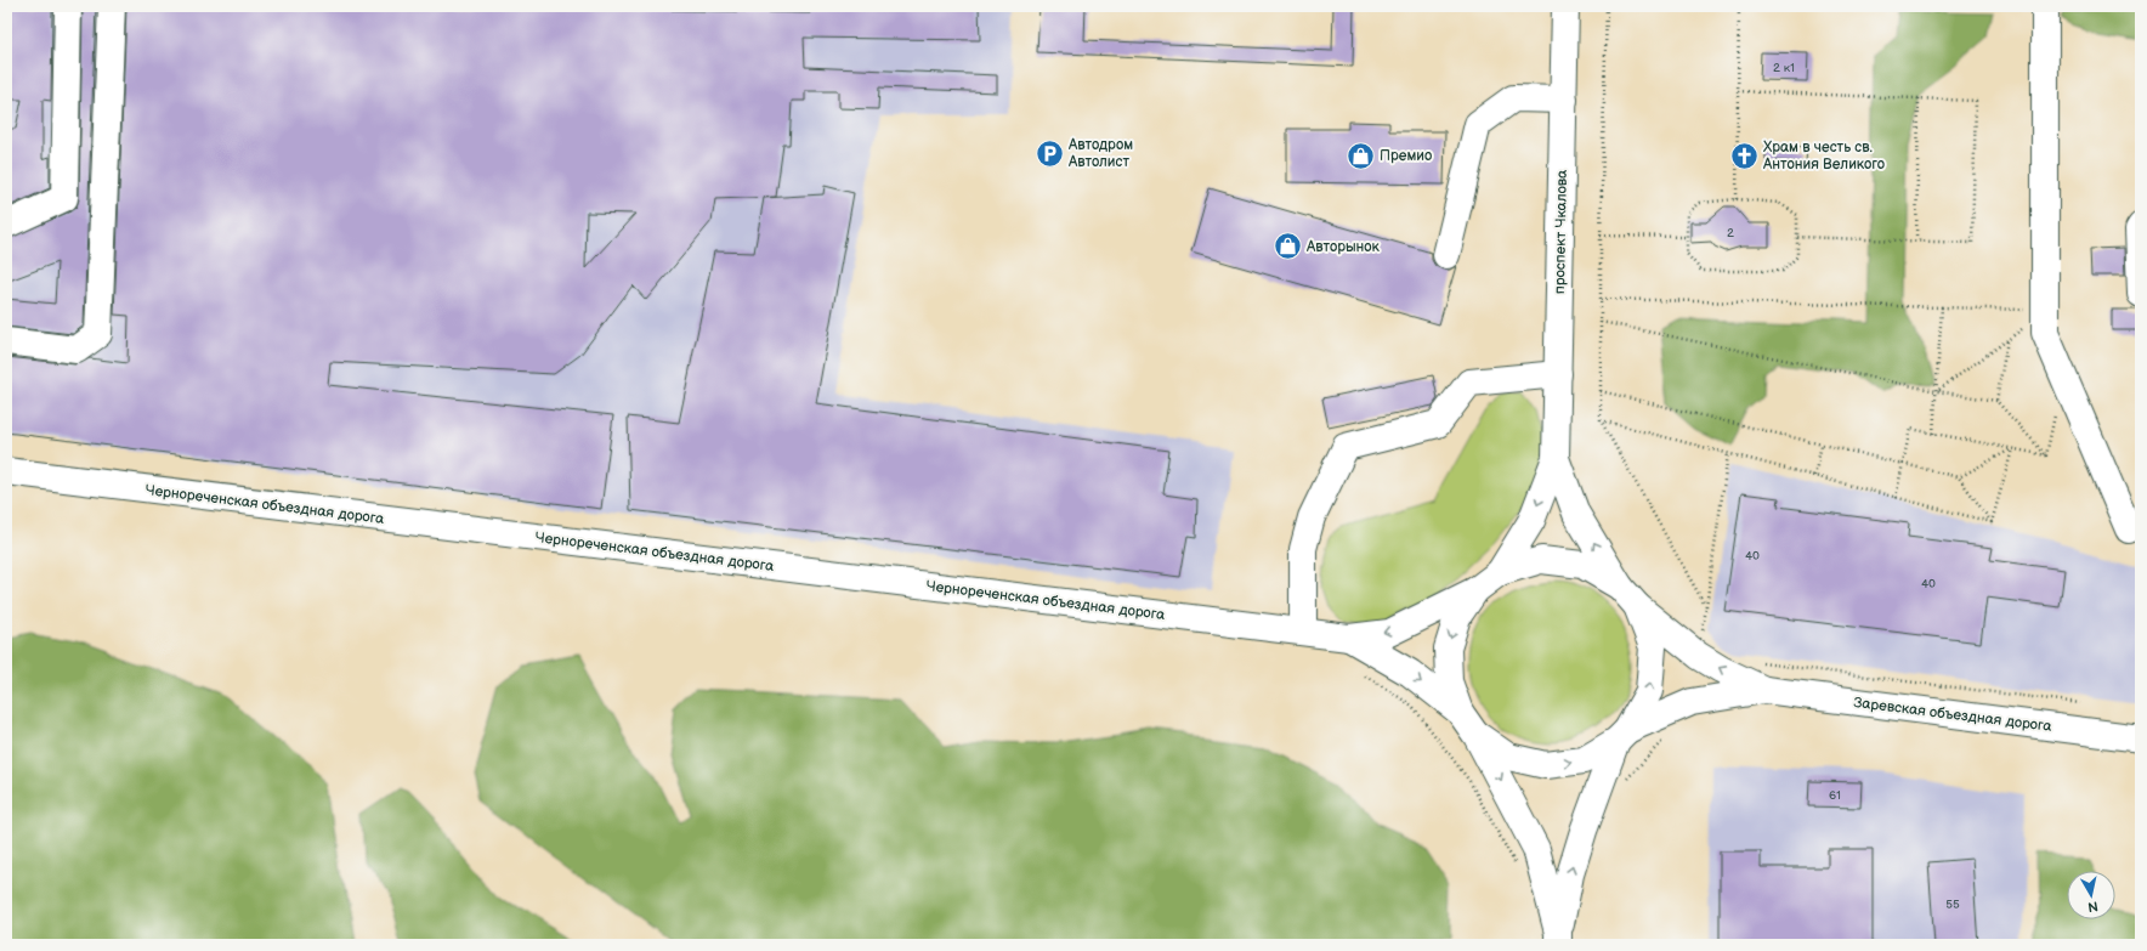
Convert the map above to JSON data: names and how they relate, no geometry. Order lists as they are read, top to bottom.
{
  "streets": {
    "main road": ["проспект Чкалова", "Чернореченская объездная дорога", "Заревская объездная дорога"]
  },
  "places": {
    "parking": ["Автодром Автолист"],
    "shop": ["Премио", "Авторынок"],
    "church": ["Храм в честь св. Антония Великого"]
  },
  "house_numbers": [
    "2 к1",
    "2",
    "40",
    "40",
    "61",
    "55"
  ],
  "north": "bottom"
}
